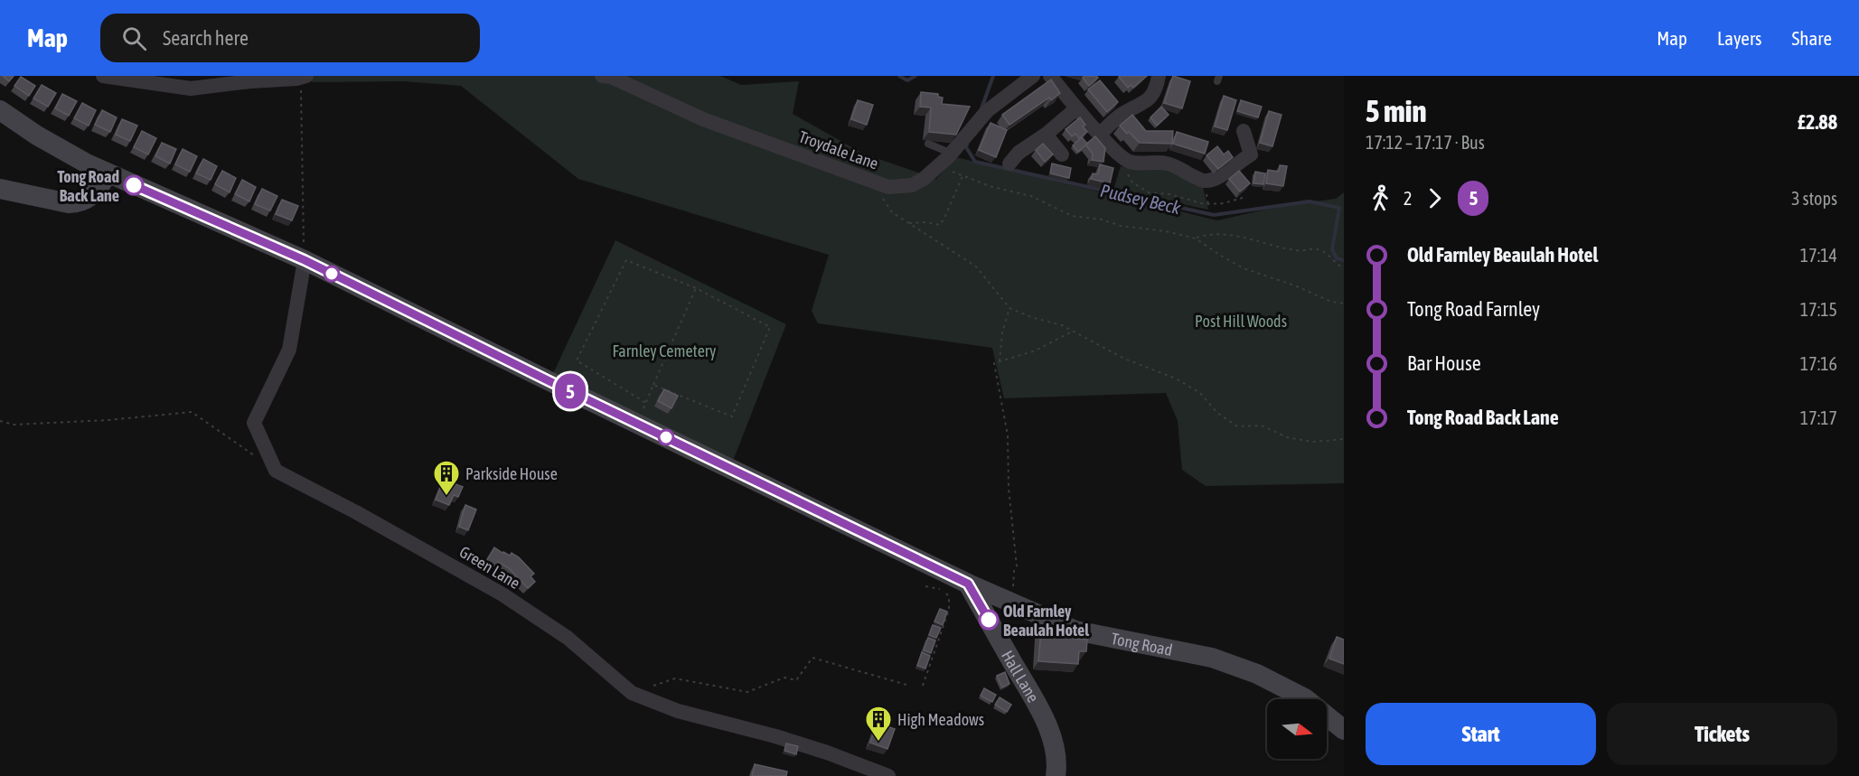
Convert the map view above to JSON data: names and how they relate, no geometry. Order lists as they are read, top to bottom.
{
  "streets": {
    "street": [
      "Troydale Lane",
      "Green Lane",
      "Tong Road",
      "Hall Lane"
    ]
  },
  "crossings": [
    ["Tong Road", "Hall Lane"]
  ],
  "water": ["Pudsey Beck"],
  "parks": ["Post Hill Woods", "Farnley Cemetery"],
  "places": {
    "other": ["Tong Road Back Lane", "Old Farnley Beaulah Hotel"],
    "building": ["Parkside House", "High Meadows"]
  },
  "lines": ["bus line 5"],
  "north": "right",
  "page": {
    "header": "Map",
    "search": "Search here",
    "nav": ["Map", "Layers", "Share"],
    "on_map": "5",
    "heading": ["5 min", "17:12 – 17:17 · Bus", "£2.88"],
    "legs": ["2", "5", "3 stops"],
    "list": [
      {
        "name": "Old Farnley Beaulah Hotel",
        "value": "17:14"
      },
      {
        "name": "Tong Road Farnley",
        "value": "17:15"
      },
      {
        "name": "Bar House",
        "value": "17:16"
      },
      {
        "name": "Tong Road Back Lane",
        "value": "17:17"
      }
    ],
    "buttons": ["Start", "Tickets"]
  }
}
